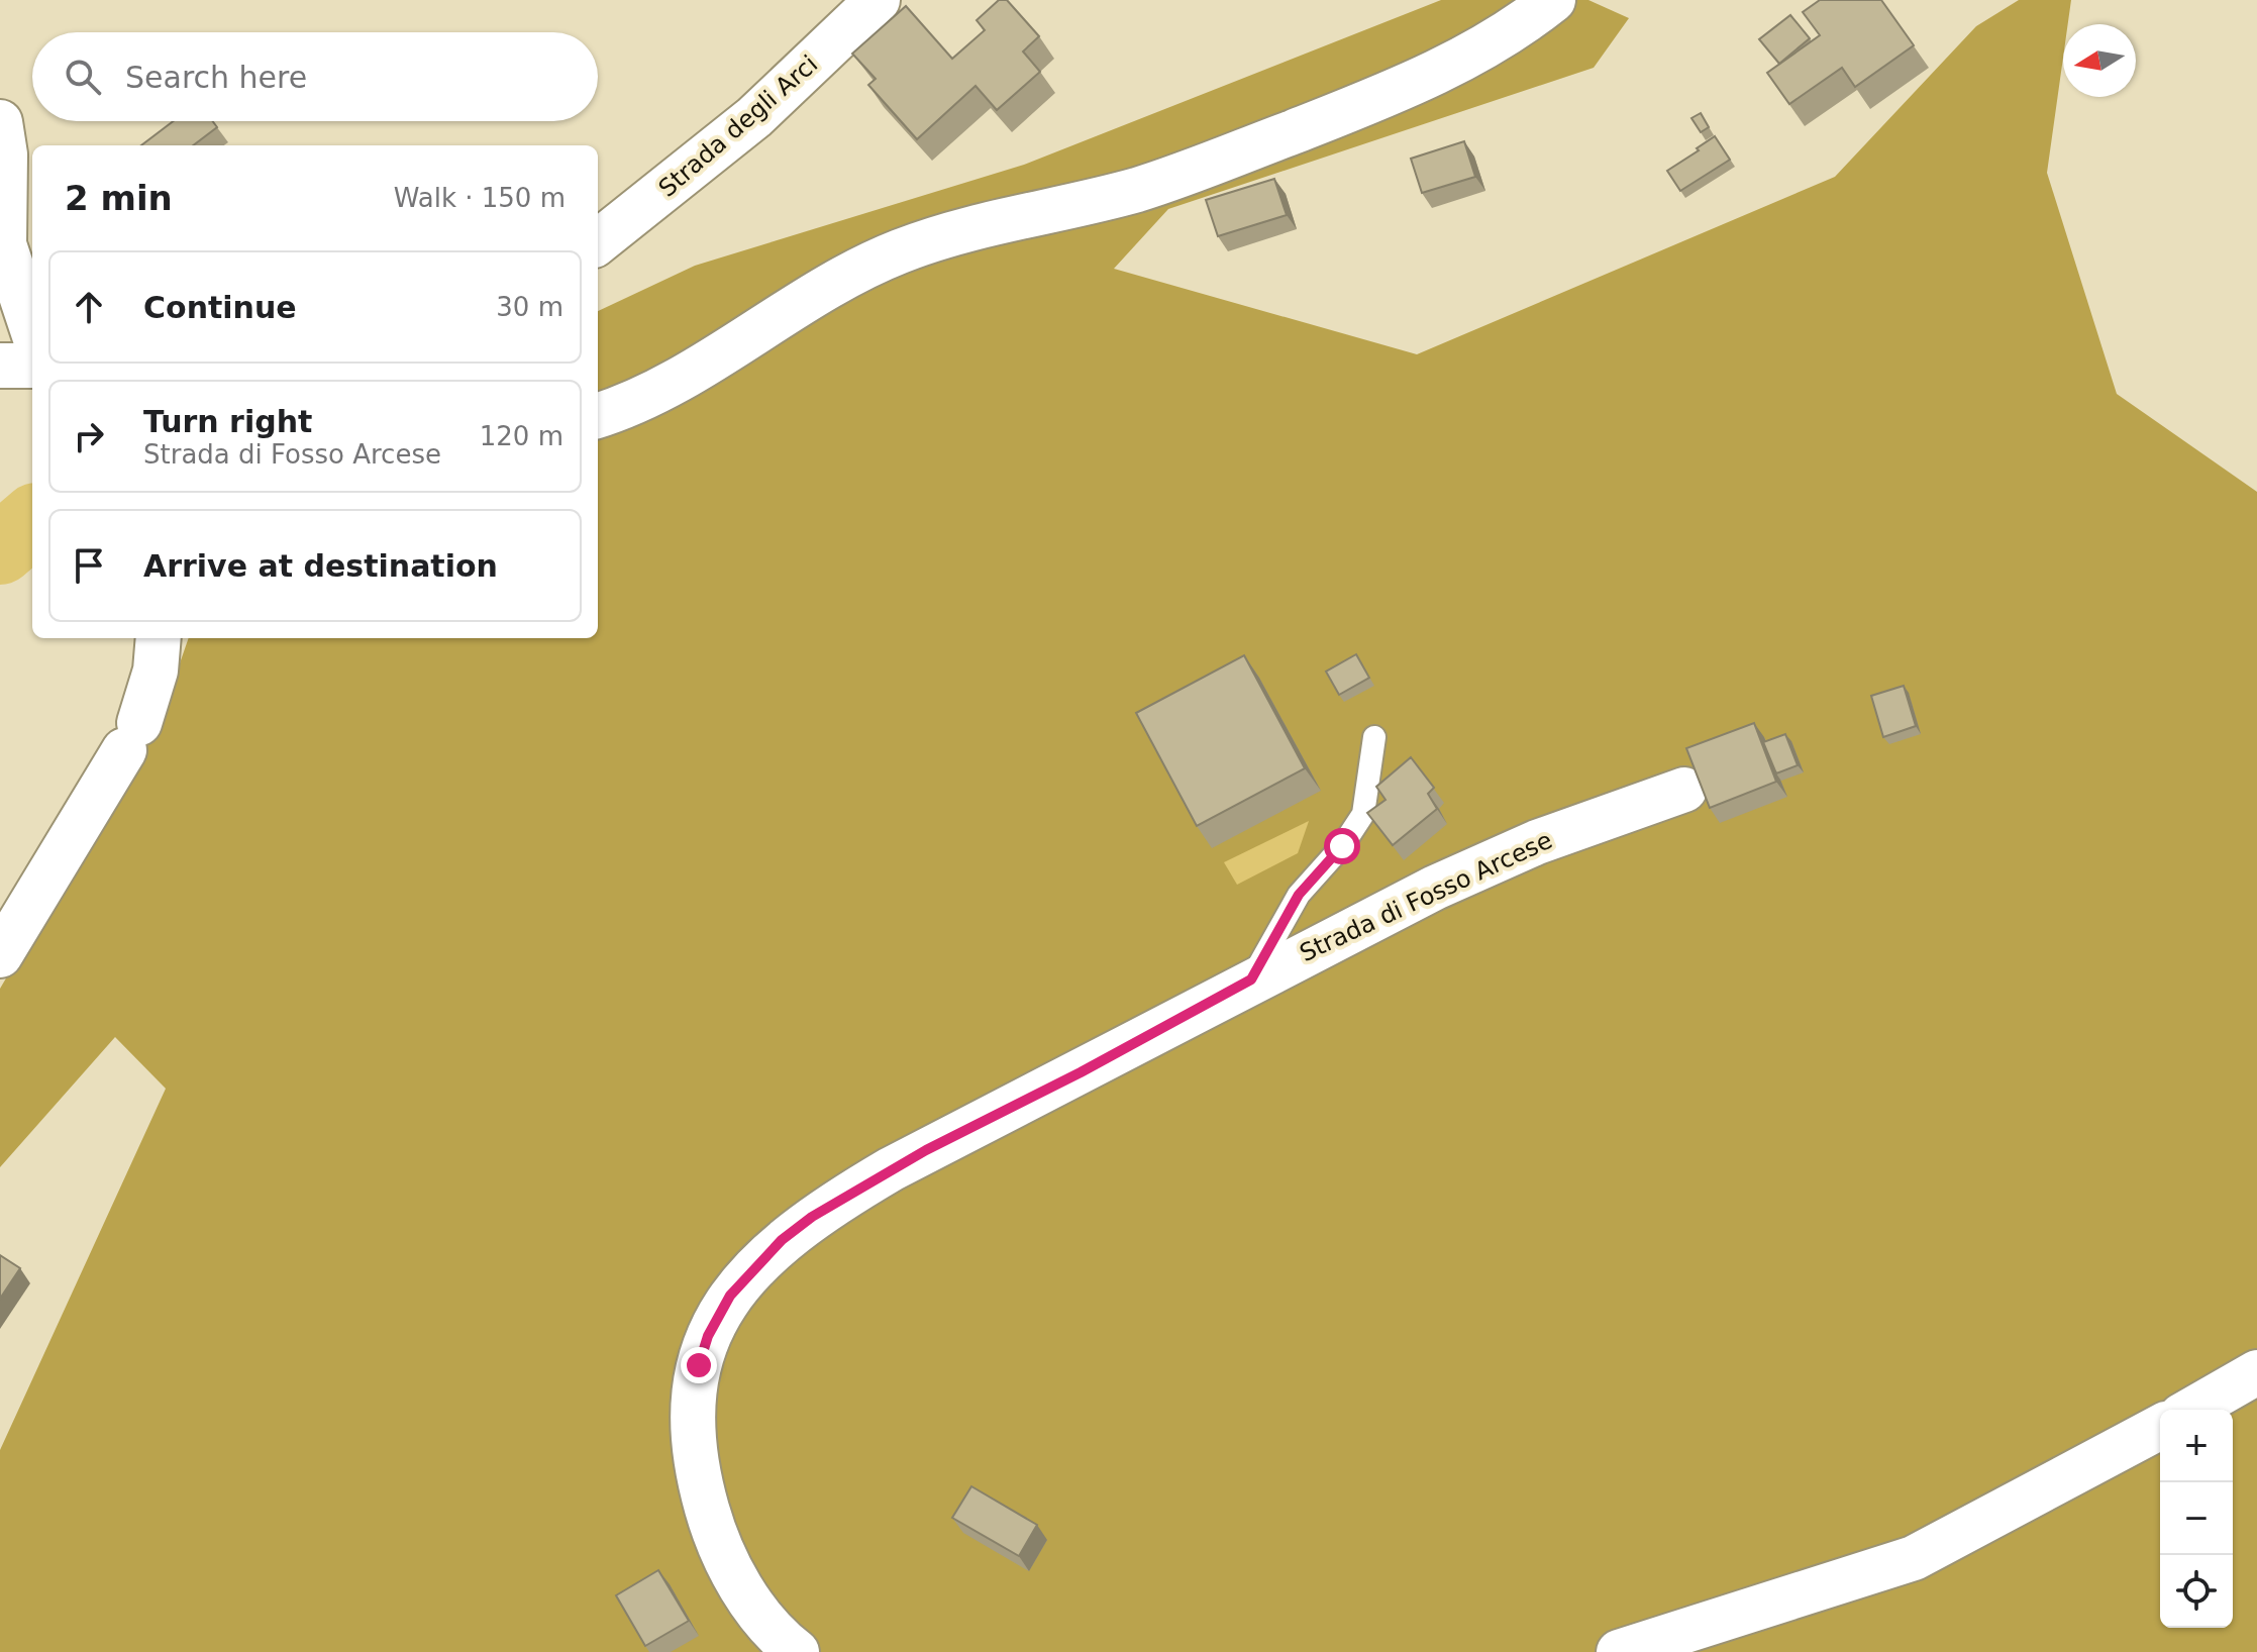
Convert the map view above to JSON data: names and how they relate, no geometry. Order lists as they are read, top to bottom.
{
  "streets": {
    "street": ["Strada degli Arci", "Strada di Fosso Arcese"]
  },
  "north": "left",
  "page": {
    "search": "Search here",
    "heading": ["2 min", "Walk · 150 m"],
    "list": [
      ["Continue", "30 m"],
      ["Turn right", "Strada di Fosso Arcese", "120 m"],
      "Arrive at destination"
    ],
    "map_buttons": ["+", "−"]
  }
}
